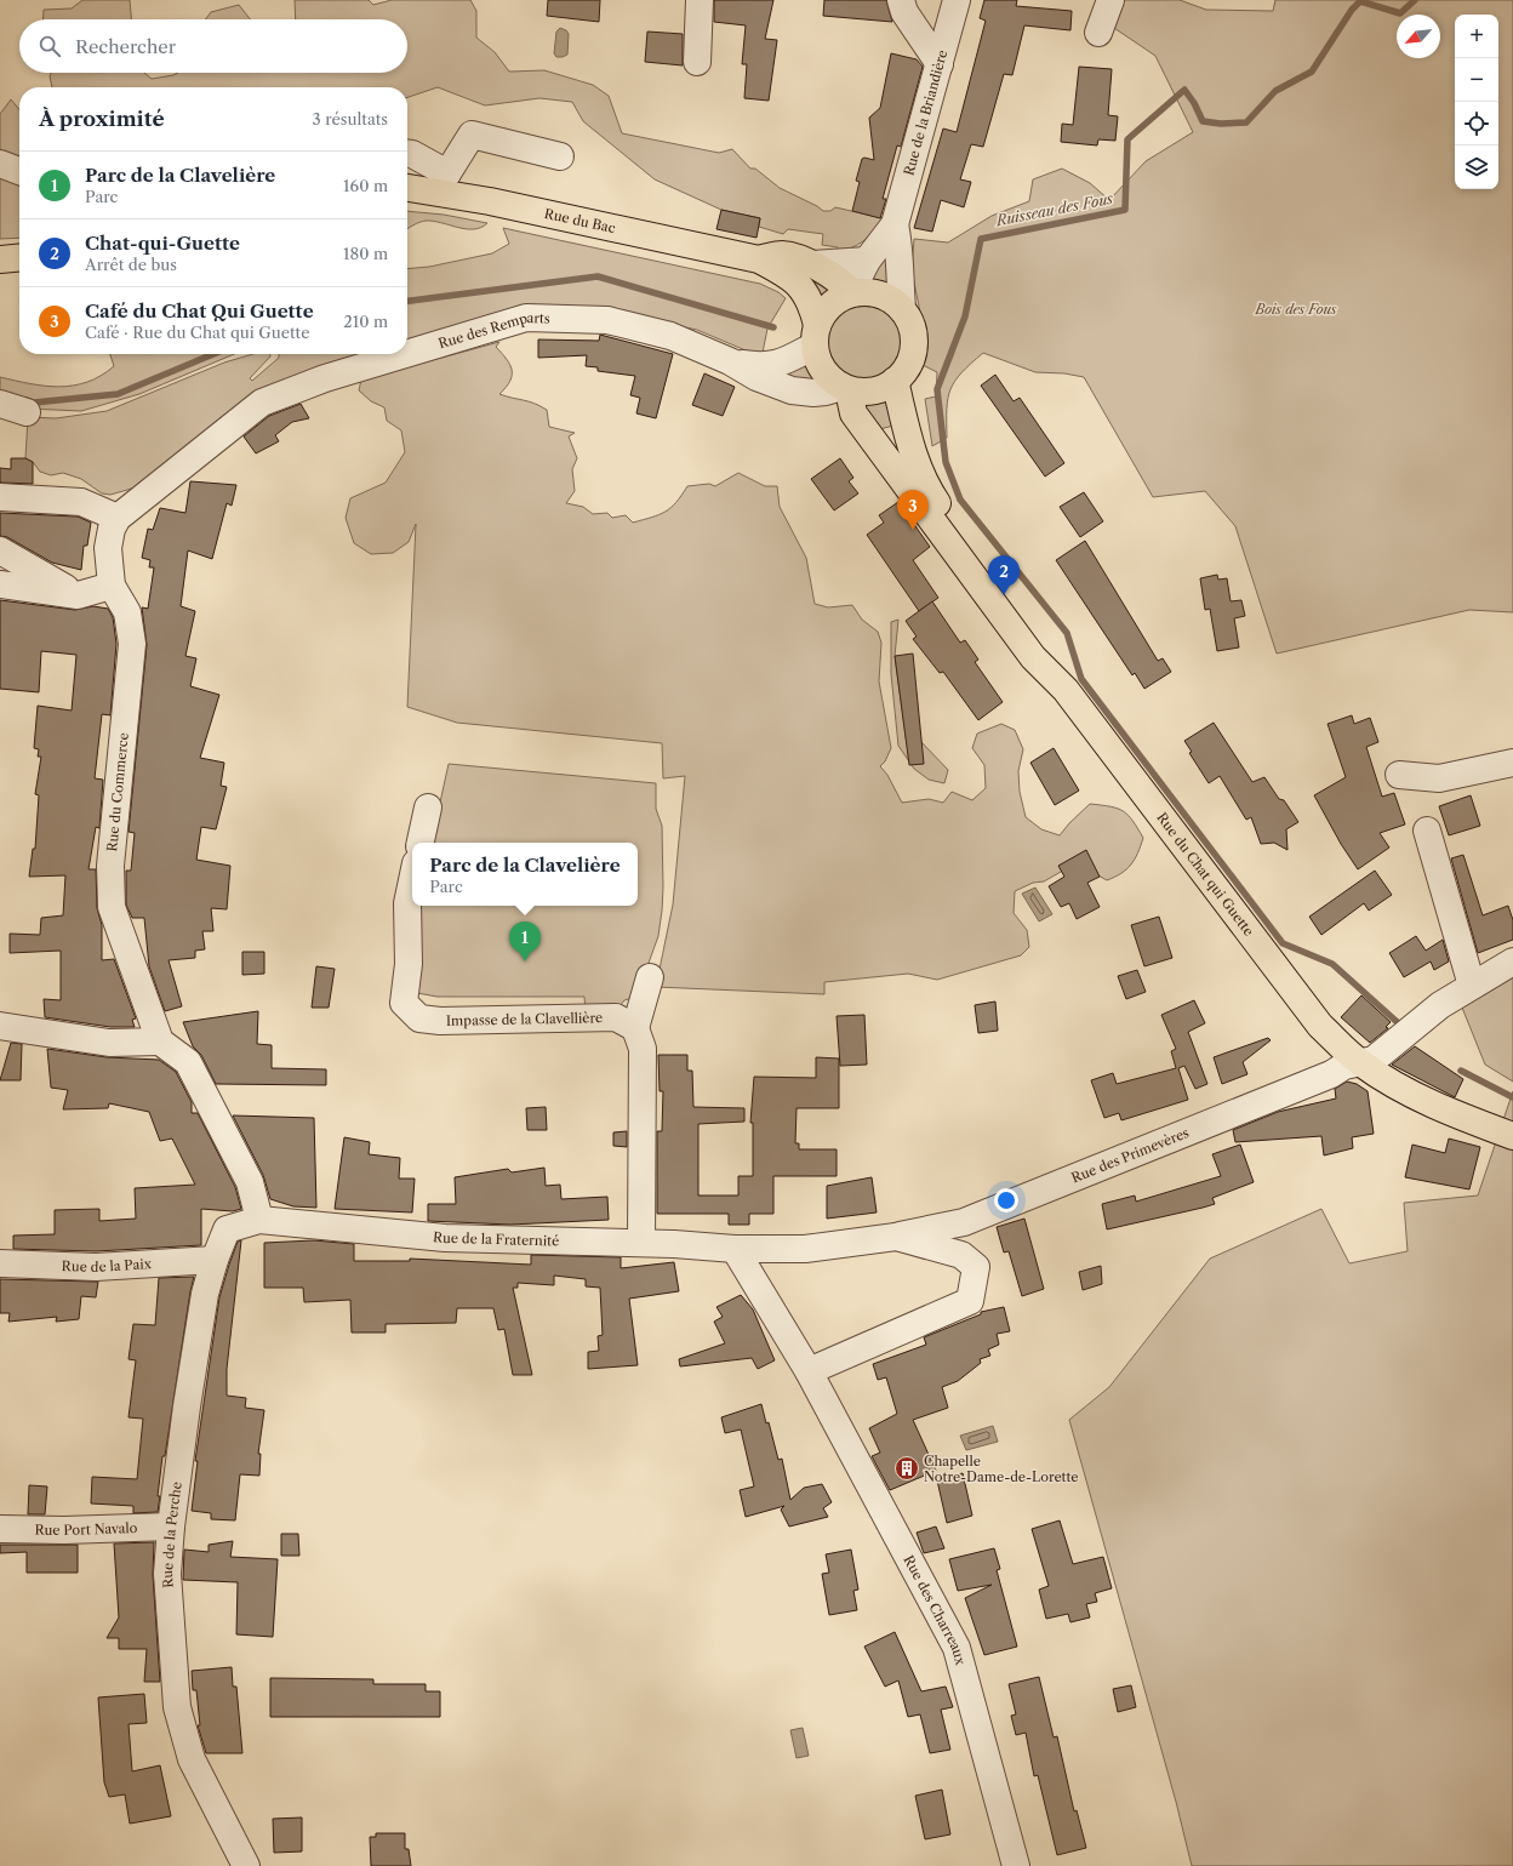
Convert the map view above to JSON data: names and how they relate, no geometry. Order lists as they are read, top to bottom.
{
  "streets": {
    "main road": ["Rue du Bac", "Rue du Chat qui Guette"],
    "street": [
      "Rue de la Briandière",
      "Rue des Remparts",
      "Rue du Commerce",
      "Impasse de la Clavellière",
      "Rue des Primevères",
      "Rue de la Fraternité",
      "Rue de la Paix",
      "Rue Port Navalo",
      "Rue de la Perche",
      "Rue des Charreaux"
    ]
  },
  "crossings": [
    ["Rue de la Briandière", "Rue des Remparts"],
    ["Rue de la Briandière", "Rue du Chat qui Guette"],
    ["Rue des Remparts", "Rue du Commerce"],
    ["Rue des Remparts", "Rue du Chat qui Guette"],
    ["Rue du Chat qui Guette", "Rue des Primevères"],
    ["Rue des Primevères", "Rue de la Fraternité"],
    ["Rue des Primevères", "Rue des Charreaux"],
    ["Rue de la Fraternité", "Rue de la Perche"],
    ["Rue de la Fraternité", "Rue des Charreaux"],
    ["Rue de la Paix", "Rue de la Perche"],
    ["Rue Port Navalo", "Rue de la Perche"]
  ],
  "water": ["Ruisseau des Fous"],
  "parks": ["Bois des Fous"],
  "places": {
    "building": ["Chapelle Notre-Dame-de-Lorette"]
  },
  "north": "bottom left",
  "page": {
    "map_buttons": ["+", "−"],
    "search": "Rechercher",
    "heading": ["À proximité", "3 résultats"],
    "list": [
      {
        "mark": "1",
        "name": "Parc de la Clavelière",
        "note": "Parc",
        "value": "160 m"
      },
      {
        "mark": "2",
        "name": "Chat-qui-Guette",
        "note": "Arrêt de bus",
        "value": "180 m"
      },
      {
        "mark": "3",
        "name": "Café du Chat Qui Guette",
        "note": "Café · Rue du Chat qui Guette",
        "value": "210 m"
      }
    ],
    "pins": ["3", "2", "1"],
    "popup": ["Parc de la Clavelière", "Parc"]
  }
}
